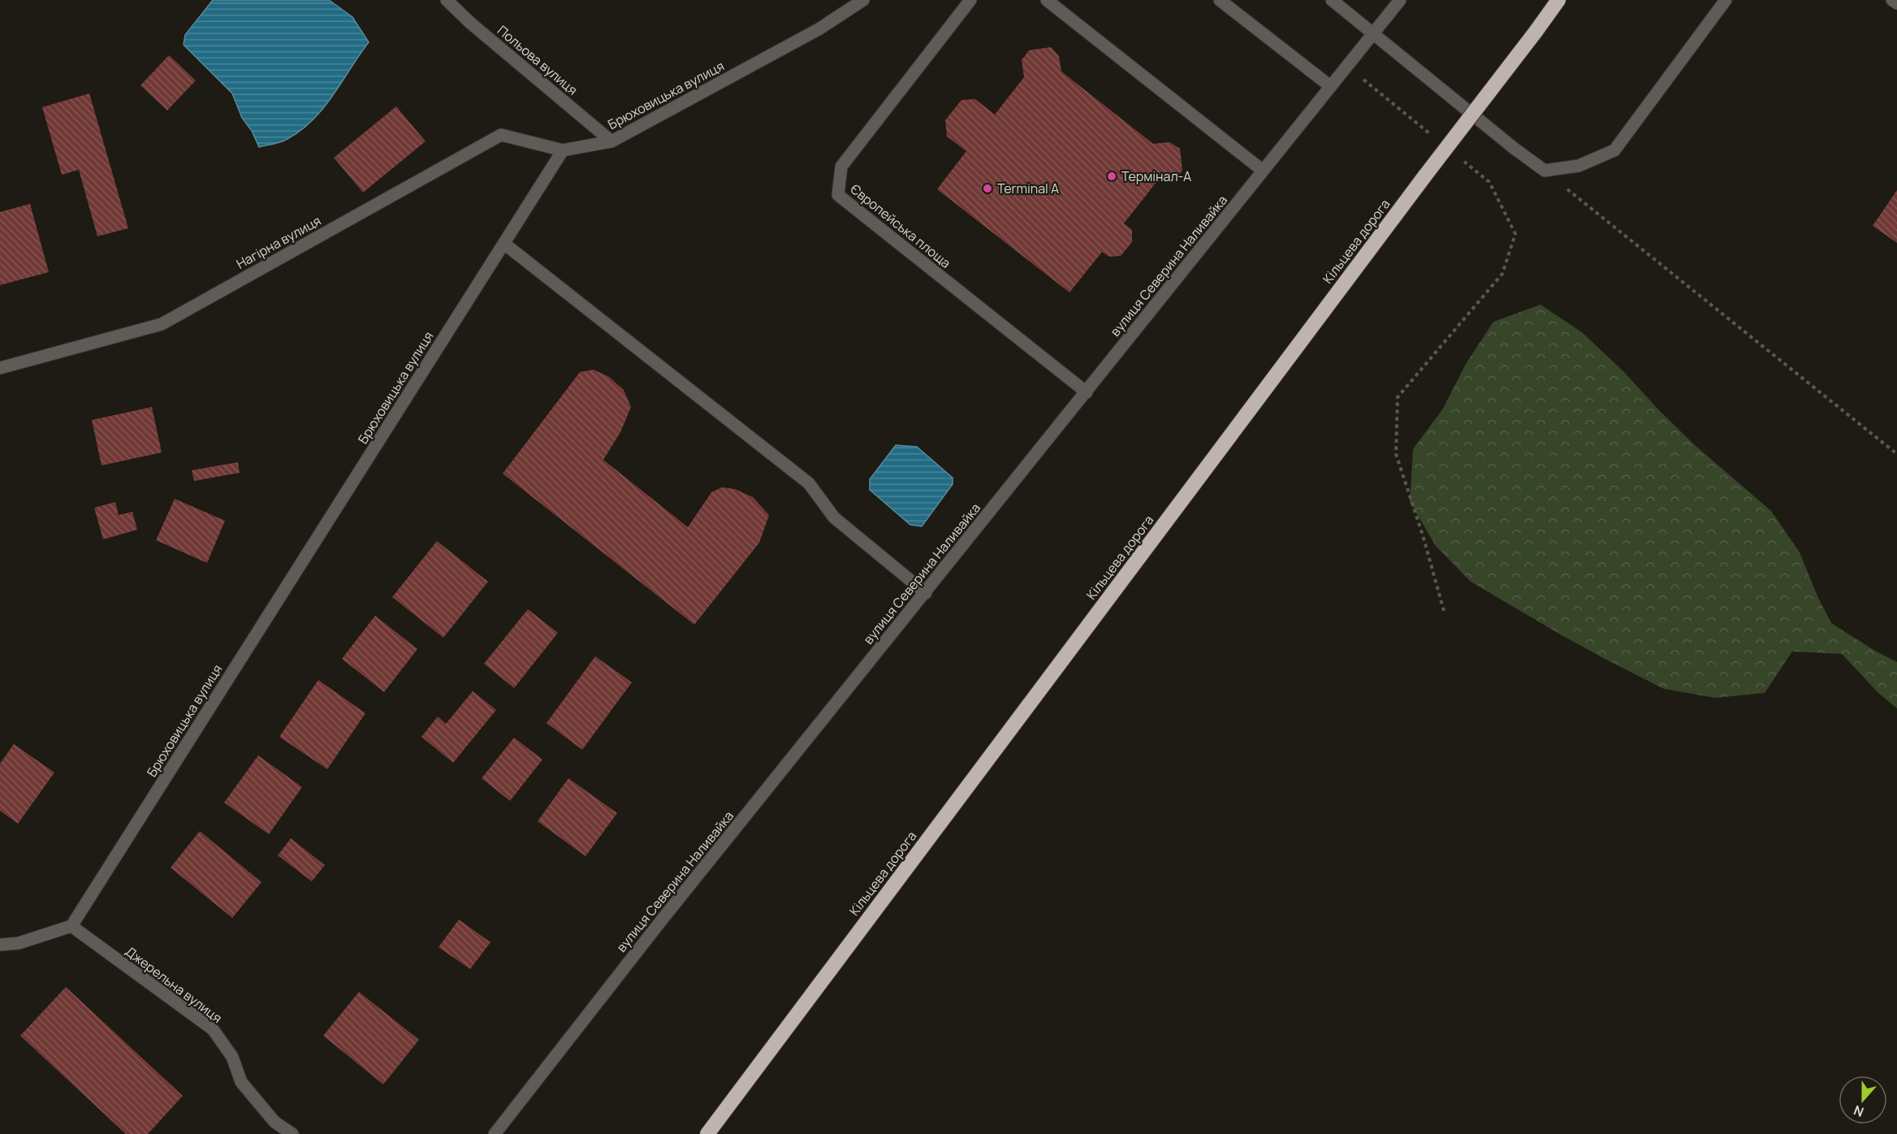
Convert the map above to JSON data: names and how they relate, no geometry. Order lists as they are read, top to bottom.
{
  "streets": {
    "highway": ["Кільцева дорога"],
    "street": [
      "Польова вулиця",
      "Брюховицька вулиця",
      "Європейська площа",
      "Нагірна вулиця",
      "вулиця Северина Наливайка",
      "Джерельна вулиця"
    ]
  },
  "crossings": [
    ["Польова вулиця", "Брюховицька вулиця"],
    ["Брюховицька вулиця", "Нагірна вулиця"],
    ["Брюховицька вулиця", "Джерельна вулиця"],
    ["Європейська площа", "вулиця Северина Наливайка"]
  ],
  "places": ["Термінал-А", "Terminal A"],
  "north": "bottom"
}
